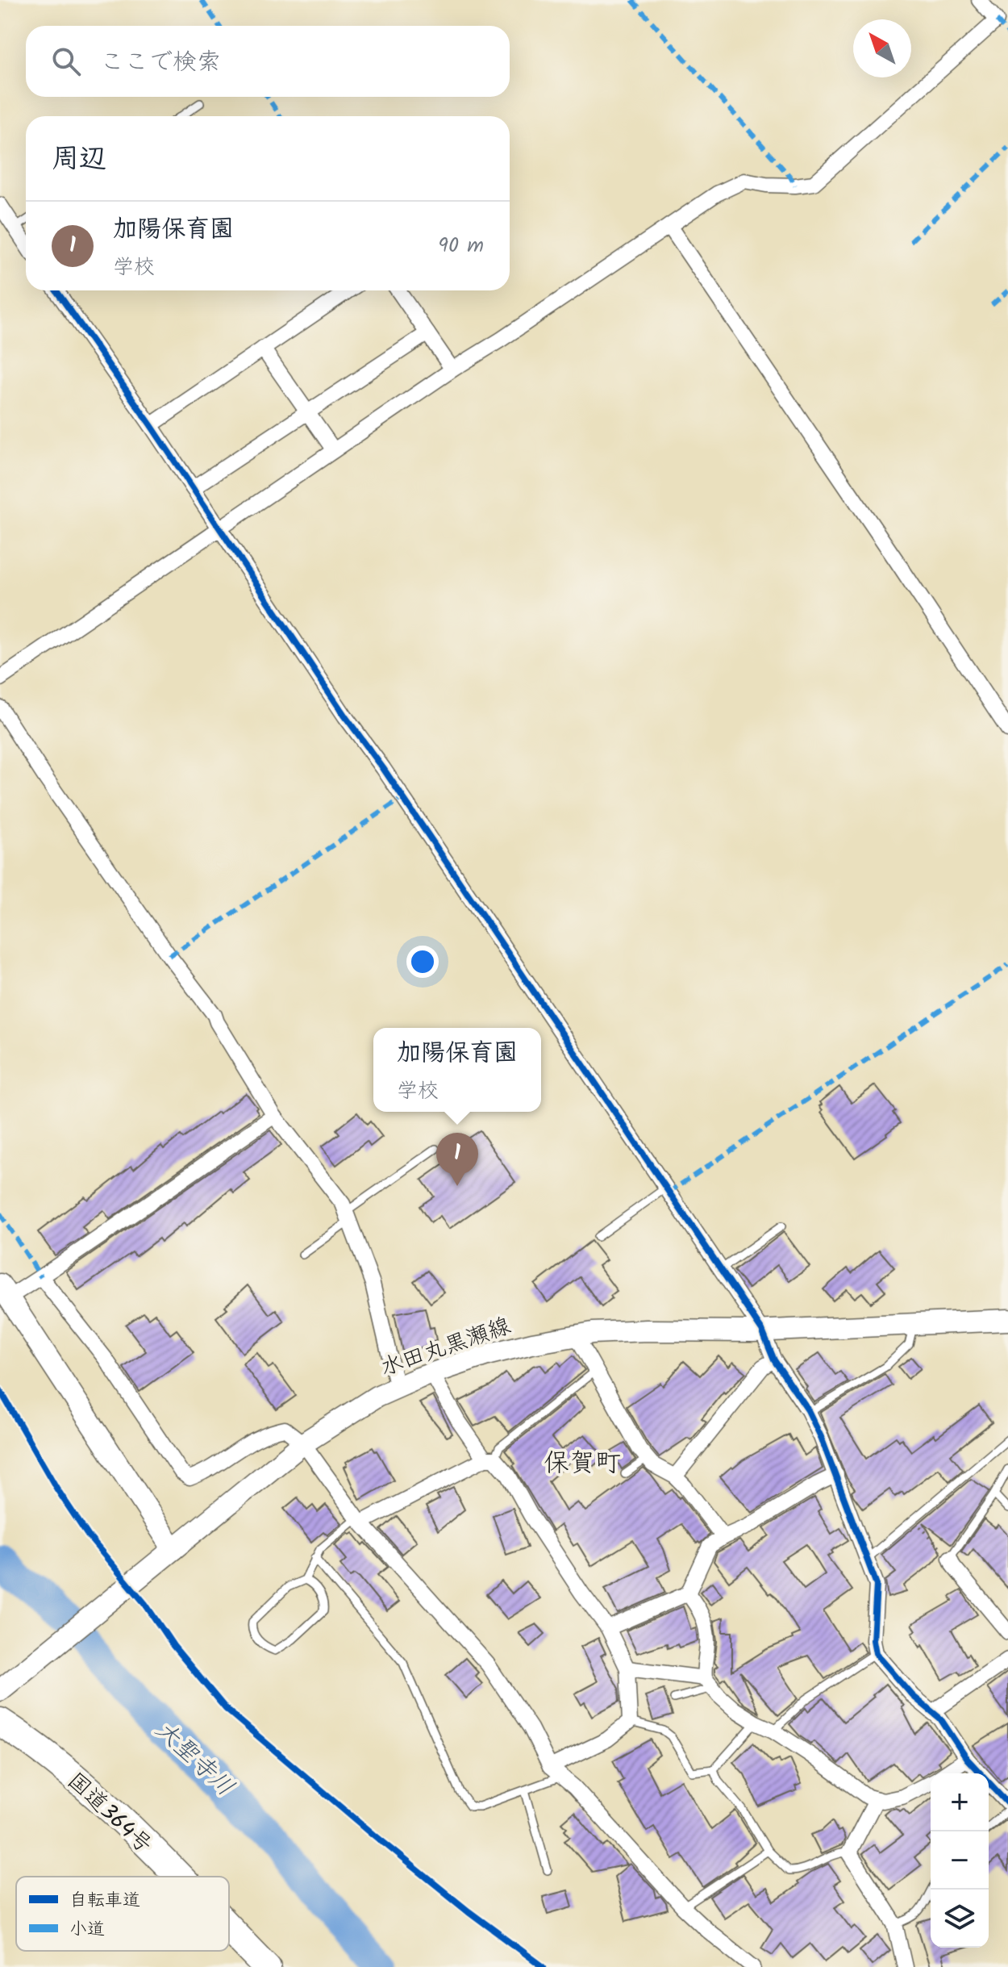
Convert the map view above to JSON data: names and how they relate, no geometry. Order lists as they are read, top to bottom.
{
  "streets": {
    "highway": ["国道364号"],
    "main road": ["水田丸黒瀬線"]
  },
  "districts": ["保賀町"],
  "water": ["大聖寺川"],
  "legend": ["自転車道", "小道"],
  "north": "top left",
  "page": {
    "search": "ここで検索",
    "heading": "周辺",
    "list": [
      {
        "mark": "1",
        "name": "加陽保育園",
        "note": "学校",
        "value": "90 m"
      }
    ],
    "popup": ["加陽保育園", "学校"],
    "pins": "1",
    "map_buttons": ["+", "−"]
  }
}
